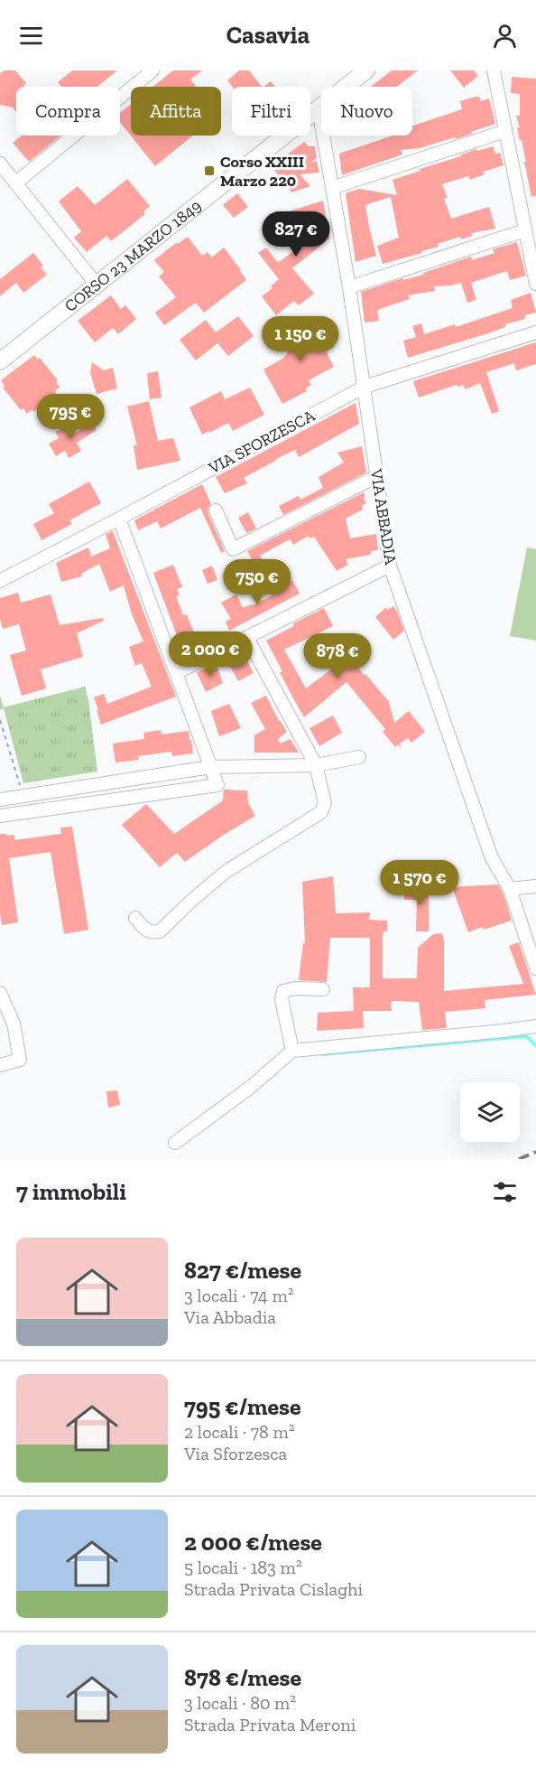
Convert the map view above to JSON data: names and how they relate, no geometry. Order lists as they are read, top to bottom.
{
  "streets": {
    "main road": ["CORSO 23 MARZO 1849"],
    "street": ["VIA SFORZESCA", "VIA ABBADIA"]
  },
  "crossings": [
    ["CORSO 23 MARZO 1849", "VIA ABBADIA"],
    ["VIA SFORZESCA", "VIA ABBADIA"]
  ],
  "places": {
    "transit": ["Corso XXIII Marzo 220"]
  },
  "page": {
    "header": "Casavia",
    "chip": [
      "Compra",
      "Affitta",
      "Filtri",
      "Nuovo"
    ],
    "price": [
      "827 €",
      "1 150 €",
      "795 €",
      "750 €",
      "2 000 €",
      "878 €",
      "1 570 €"
    ],
    "heading": "7 immobili",
    "list": [
      {
        "name": "827 €/mese",
        "note": "3 locali · 74 m² · Via Abbadia"
      },
      {
        "name": "795 €/mese",
        "note": "2 locali · 78 m² · Via Sforzesca"
      },
      {
        "name": "2 000 €/mese",
        "note": "5 locali · 183 m² · Strada Privata Cislaghi"
      },
      {
        "name": "878 €/mese",
        "note": "3 locali · 80 m² · Strada Privata Meroni"
      }
    ]
  }
}
